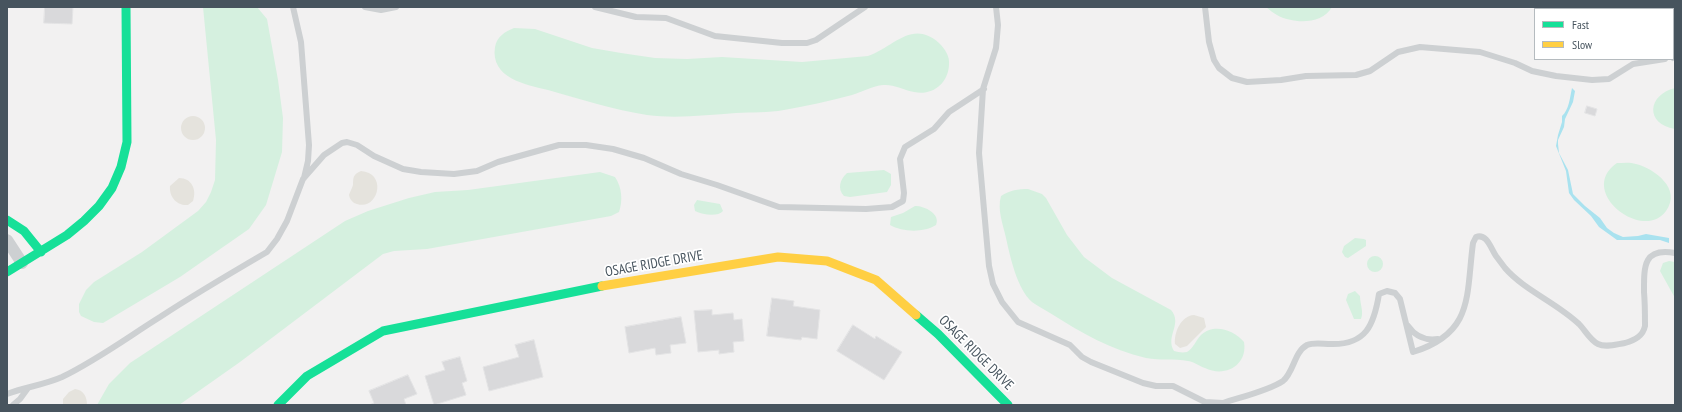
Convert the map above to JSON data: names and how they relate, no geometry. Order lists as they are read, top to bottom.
{
  "streets": {
    "street": ["OSAGE RIDGE DRIVE"]
  },
  "legend": ["Fast", "Slow"]
}
